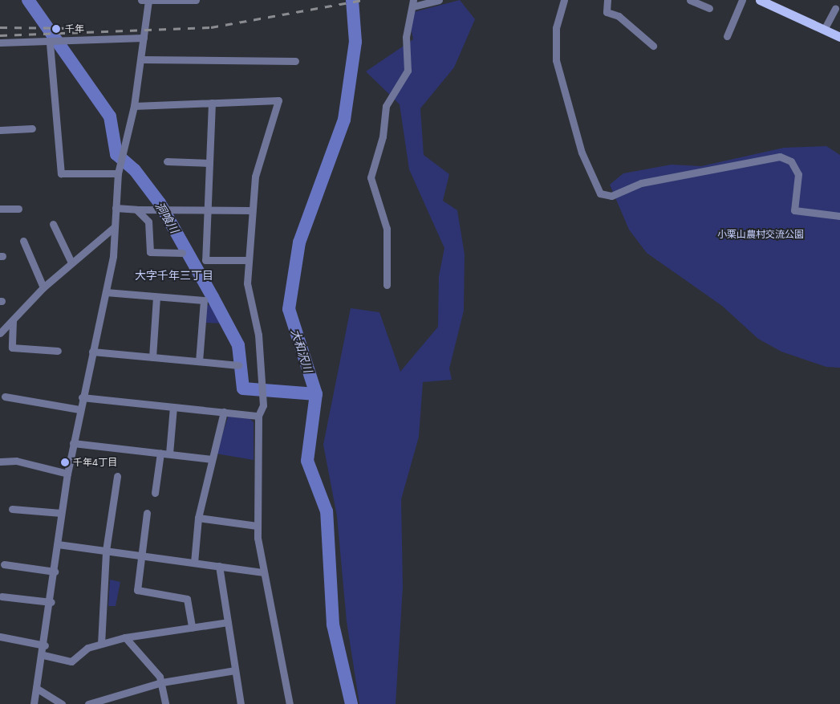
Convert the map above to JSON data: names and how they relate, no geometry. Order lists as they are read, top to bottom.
{
  "districts": ["大字千年三丁目"],
  "water": ["洞喰川", "大和沢川"],
  "parks": ["小栗山農村交流公園"],
  "places": ["千年", "千年4丁目"]
}
